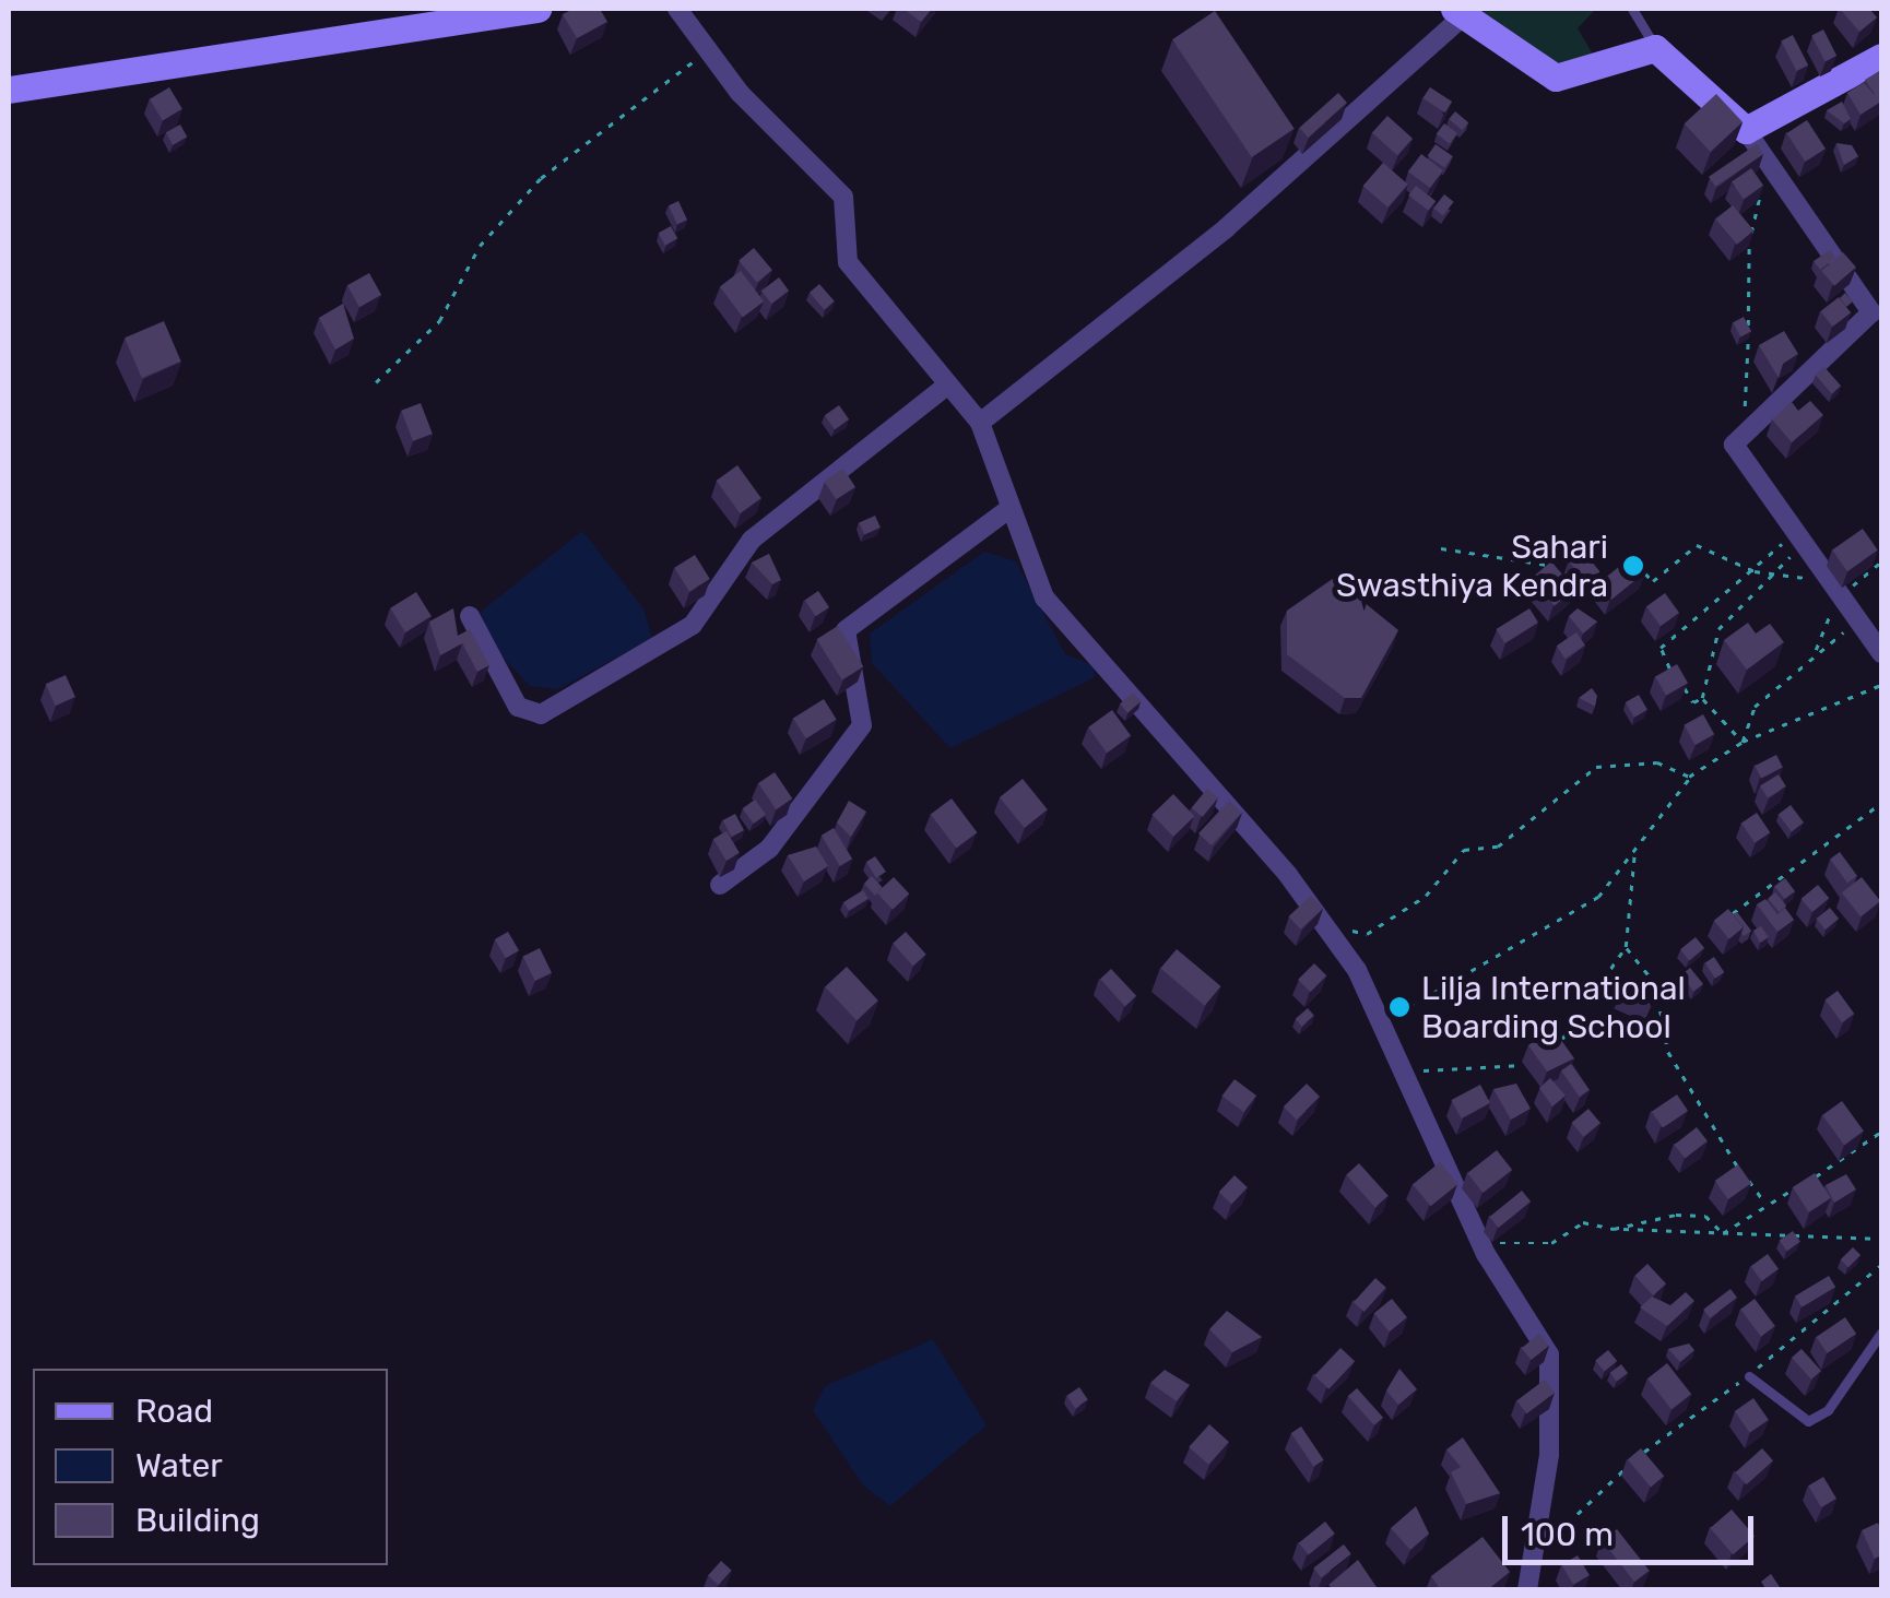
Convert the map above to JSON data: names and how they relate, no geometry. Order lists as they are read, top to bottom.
{
  "places": ["Sahari Swasthiya Kendra", "Lilja International Boarding School"],
  "legend": ["Road", "Water", "Building"],
  "scale_bar": "100 m"
}
